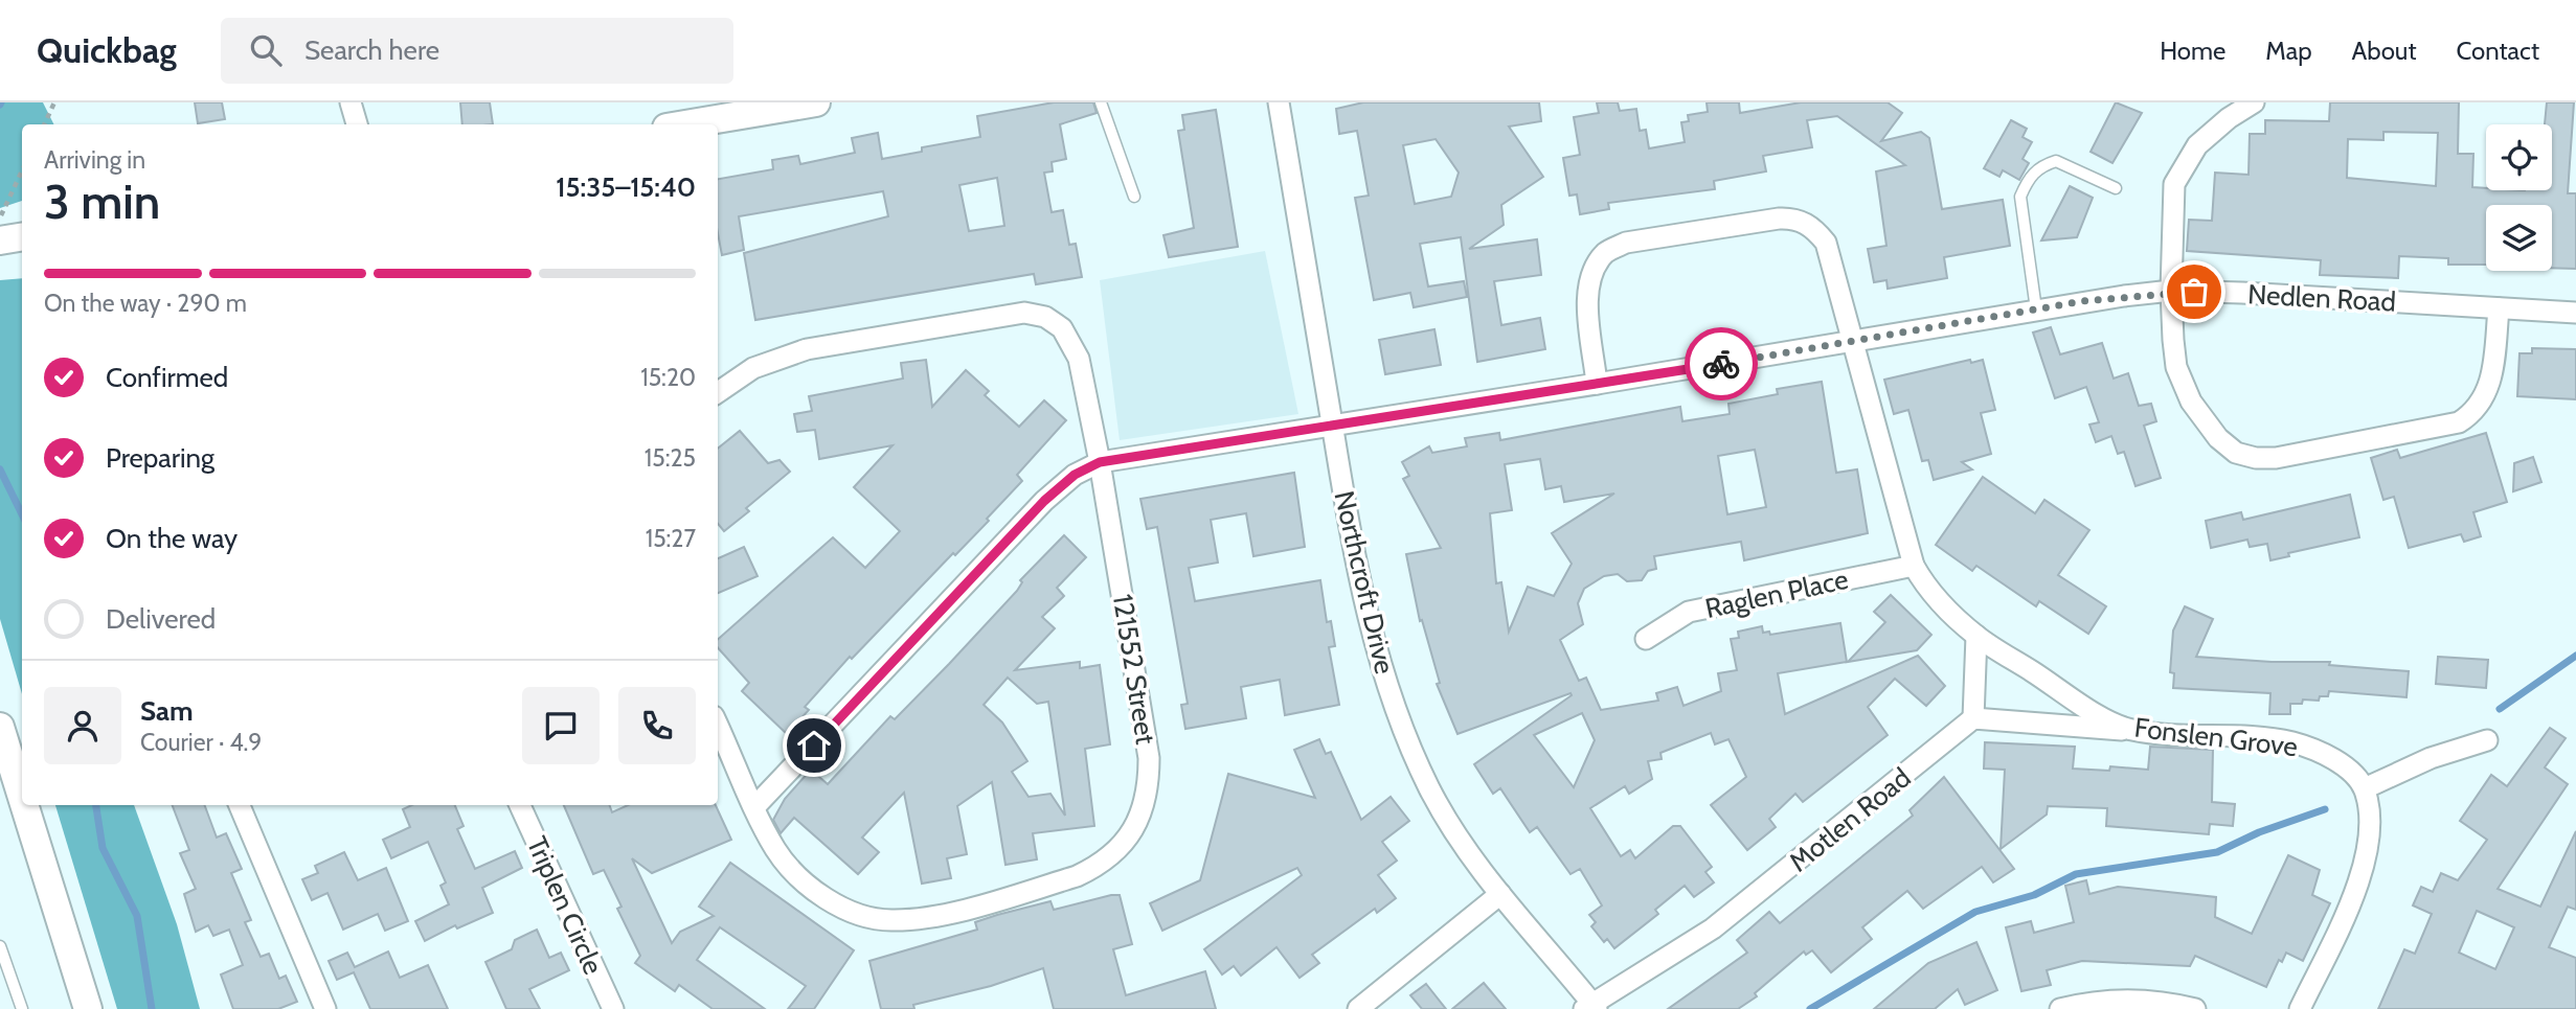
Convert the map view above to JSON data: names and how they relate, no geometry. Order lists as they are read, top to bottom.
{
  "streets": {
    "street": [
      "Nedlen Road",
      "Northcroft Drive",
      "Raglen Place",
      "121552 Street",
      "Fonslen Grove",
      "Motlen Road",
      "Triplen Circle"
    ]
  },
  "crossings": [
    ["Nedlen Road", "Northcroft Drive"],
    ["Nedlen Road", "121552 Street"],
    ["Nedlen Road", "Fonslen Grove"],
    ["Northcroft Drive", "Motlen Road"],
    ["Raglen Place", "Fonslen Grove"]
  ],
  "page": {
    "header": "Quickbag",
    "search": "Search here",
    "nav": [
      "Home",
      "Map",
      "About",
      "Contact"
    ],
    "heading": ["3 min", "Arriving in", "15:35–15:40"],
    "panel": ["Sam", "Courier · 4.9"],
    "bar": "On the way · 290 m",
    "list": [
      ["Confirmed", "15:20"],
      ["Preparing", "15:25"],
      ["On the way", "15:27"],
      "Delivered"
    ]
  }
}
